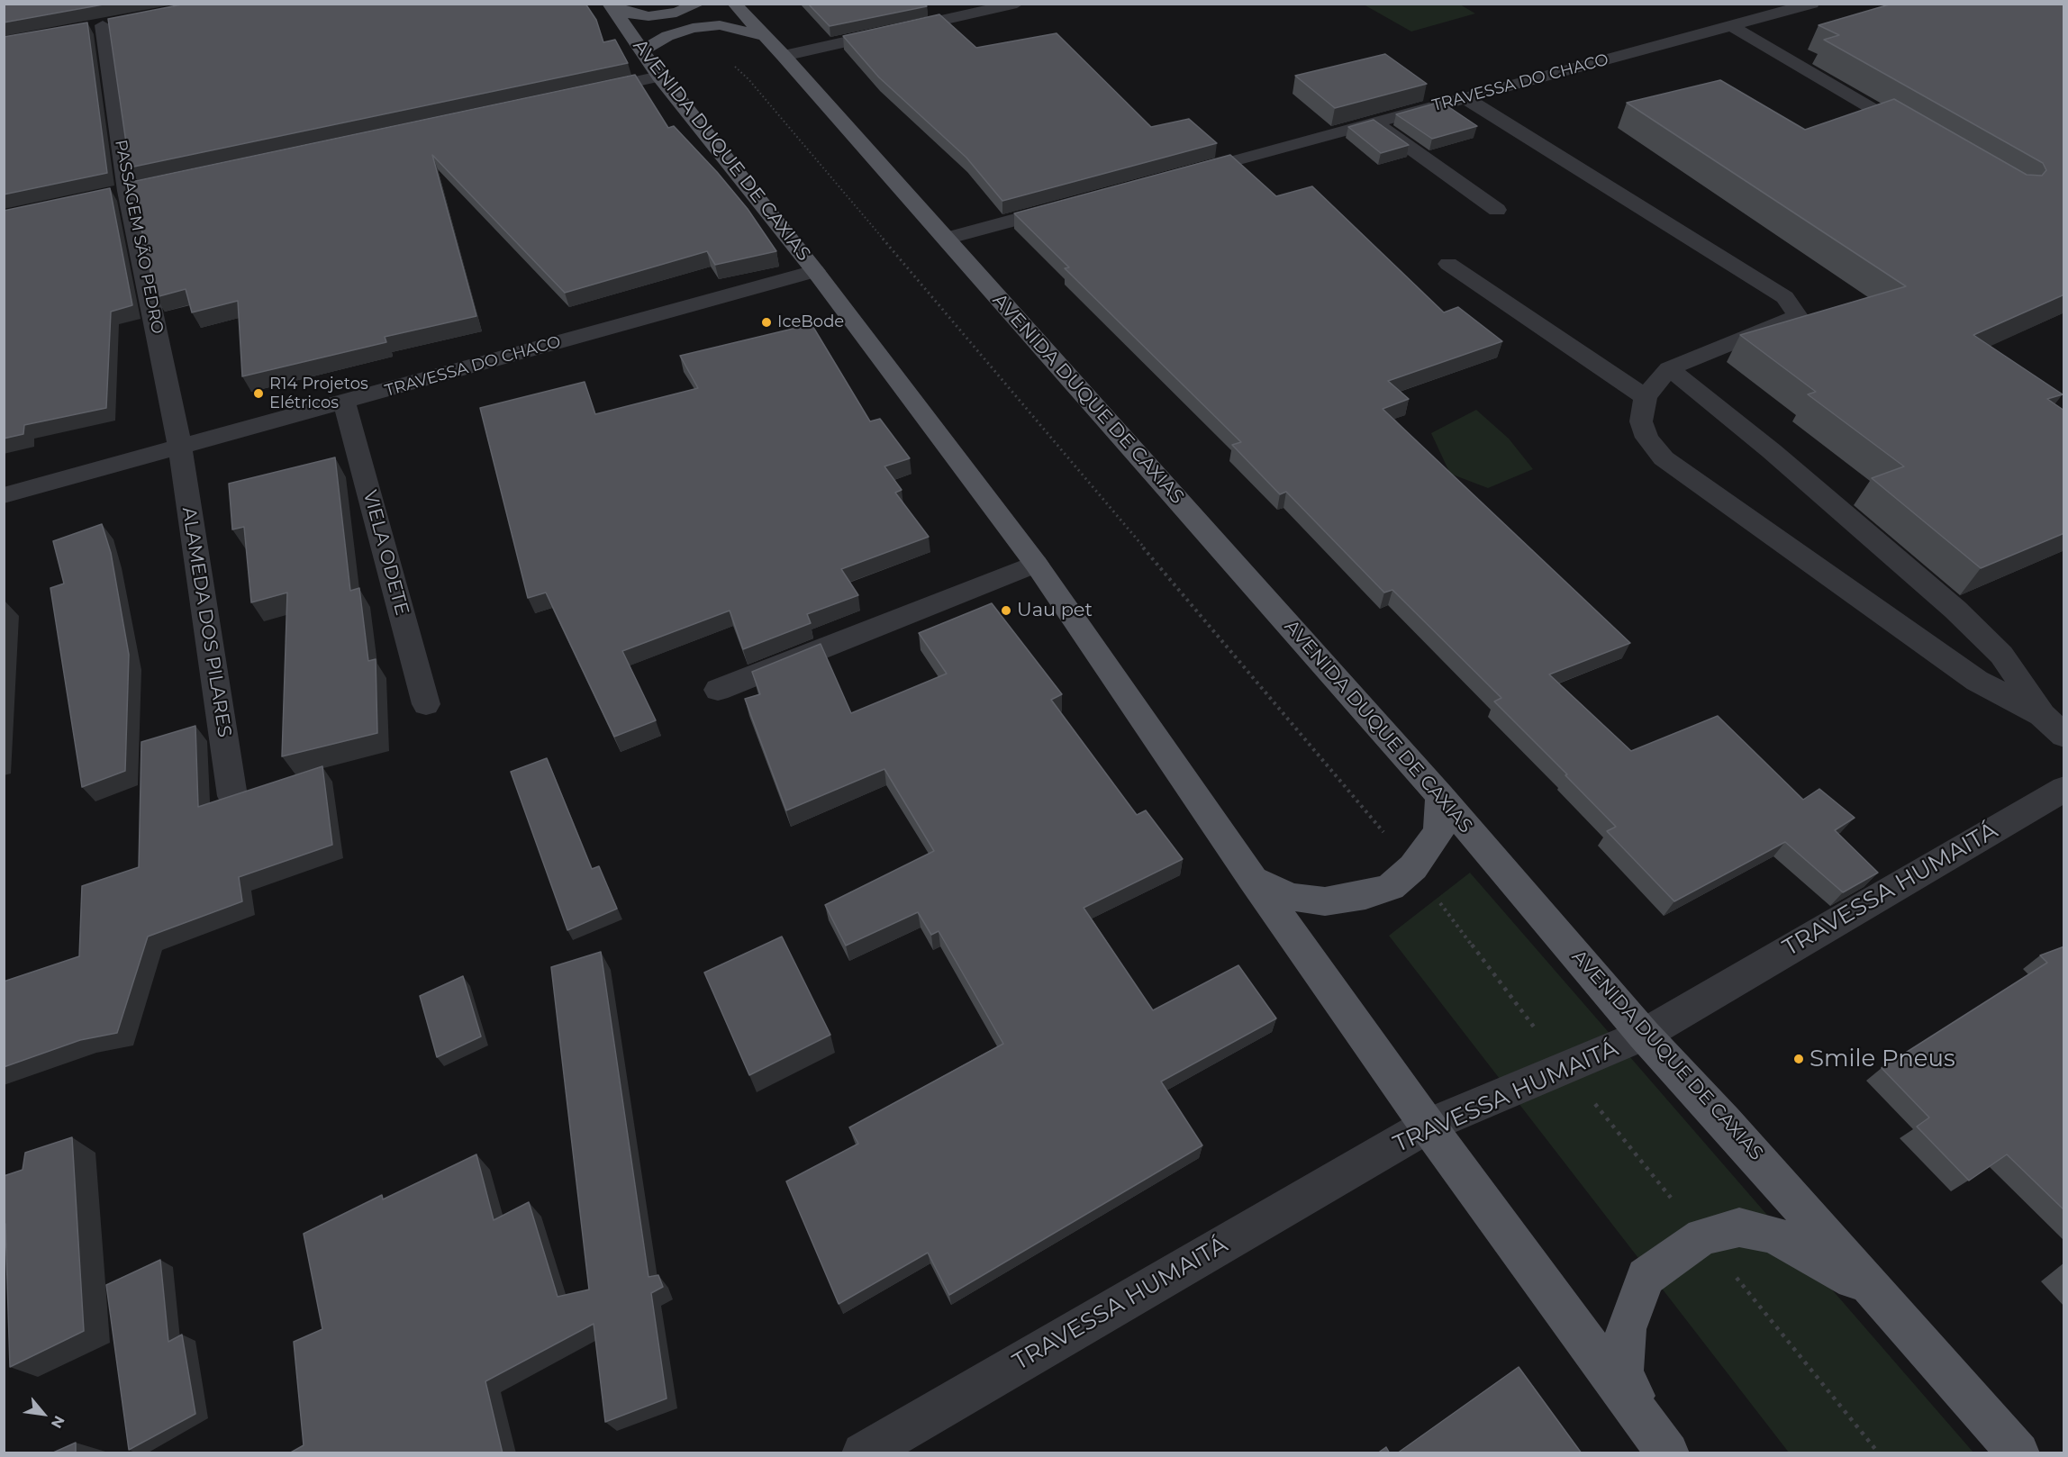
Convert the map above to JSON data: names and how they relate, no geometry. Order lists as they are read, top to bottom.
{
  "streets": {
    "main road": ["AVENIDA DUQUE DE CAXIAS"],
    "street": [
      "TRAVESSA DO CHACO",
      "PASSAGEM SÃO PEDRO",
      "VIELA ODETE",
      "ALAMEDA DOS PILARES",
      "TRAVESSA HUMAITÁ"
    ]
  },
  "crossings": [
    ["TRAVESSA DO CHACO", "AVENIDA DUQUE DE CAXIAS"],
    ["TRAVESSA DO CHACO", "PASSAGEM SÃO PEDRO"],
    ["TRAVESSA DO CHACO", "VIELA ODETE"],
    ["TRAVESSA DO CHACO", "ALAMEDA DOS PILARES"],
    ["AVENIDA DUQUE DE CAXIAS", "TRAVESSA HUMAITÁ"],
    ["PASSAGEM SÃO PEDRO", "ALAMEDA DOS PILARES"]
  ],
  "places": [
    "IceBode",
    "R14 Projetos Elétricos",
    "Uau pet",
    "Smile Pneus"
  ],
  "north": "bottom right"
}
